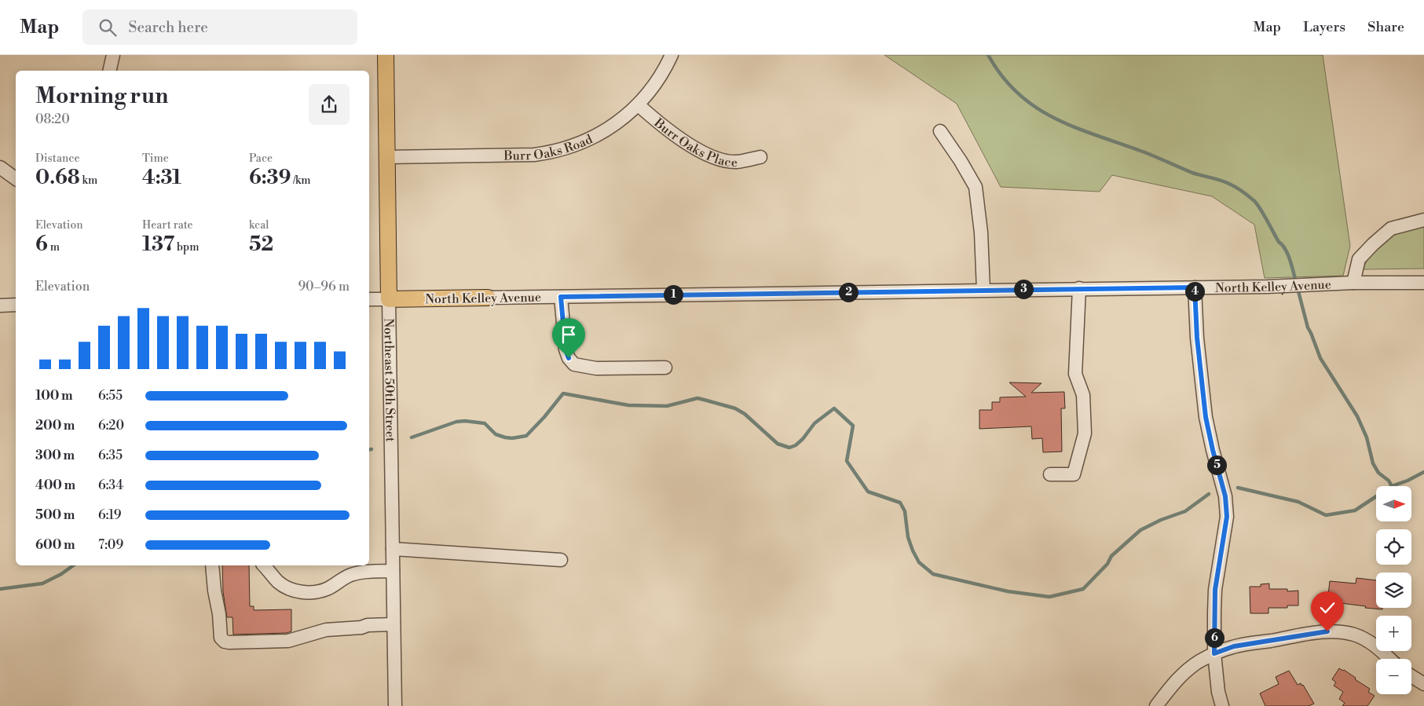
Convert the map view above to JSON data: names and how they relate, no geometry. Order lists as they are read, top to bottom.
{
  "streets": {
    "main road": ["North Kelley Avenue", "Northeast 50th Street"],
    "street": ["Burr Oaks Place", "Burr Oaks Road"]
  },
  "crossings": [
    ["Burr Oaks Place", "Burr Oaks Road"],
    ["Burr Oaks Road", "Northeast 50th Street"],
    ["North Kelley Avenue", "Northeast 50th Street"]
  ],
  "north": "right",
  "page": {
    "header": "Map",
    "search": "Search here",
    "nav": ["Map", "Layers", "Share"],
    "heading": ["Morning run", "08:20"],
    "stats": [
      ["Distance", "0.68 km"],
      ["Time", "4:31"],
      ["Pace", "6:39 /km"],
      ["Elevation", "6 m"],
      ["Heart rate", "137 bpm"],
      ["kcal", "52"]
    ],
    "chart": ["Elevation", "90–96 m"],
    "pins": [
      "3",
      "4",
      "2",
      "1",
      "5",
      "6"
    ],
    "list": [
      {
        "name": "100 m",
        "note": "6:55"
      },
      {
        "name": "200 m",
        "note": "6:20"
      },
      {
        "name": "300 m",
        "note": "6:35"
      },
      {
        "name": "400 m",
        "note": "6:34"
      },
      {
        "name": "500 m",
        "note": "6:19"
      },
      {
        "name": "600 m",
        "note": "7:09"
      }
    ],
    "map_buttons": ["+", "−"]
  }
}
